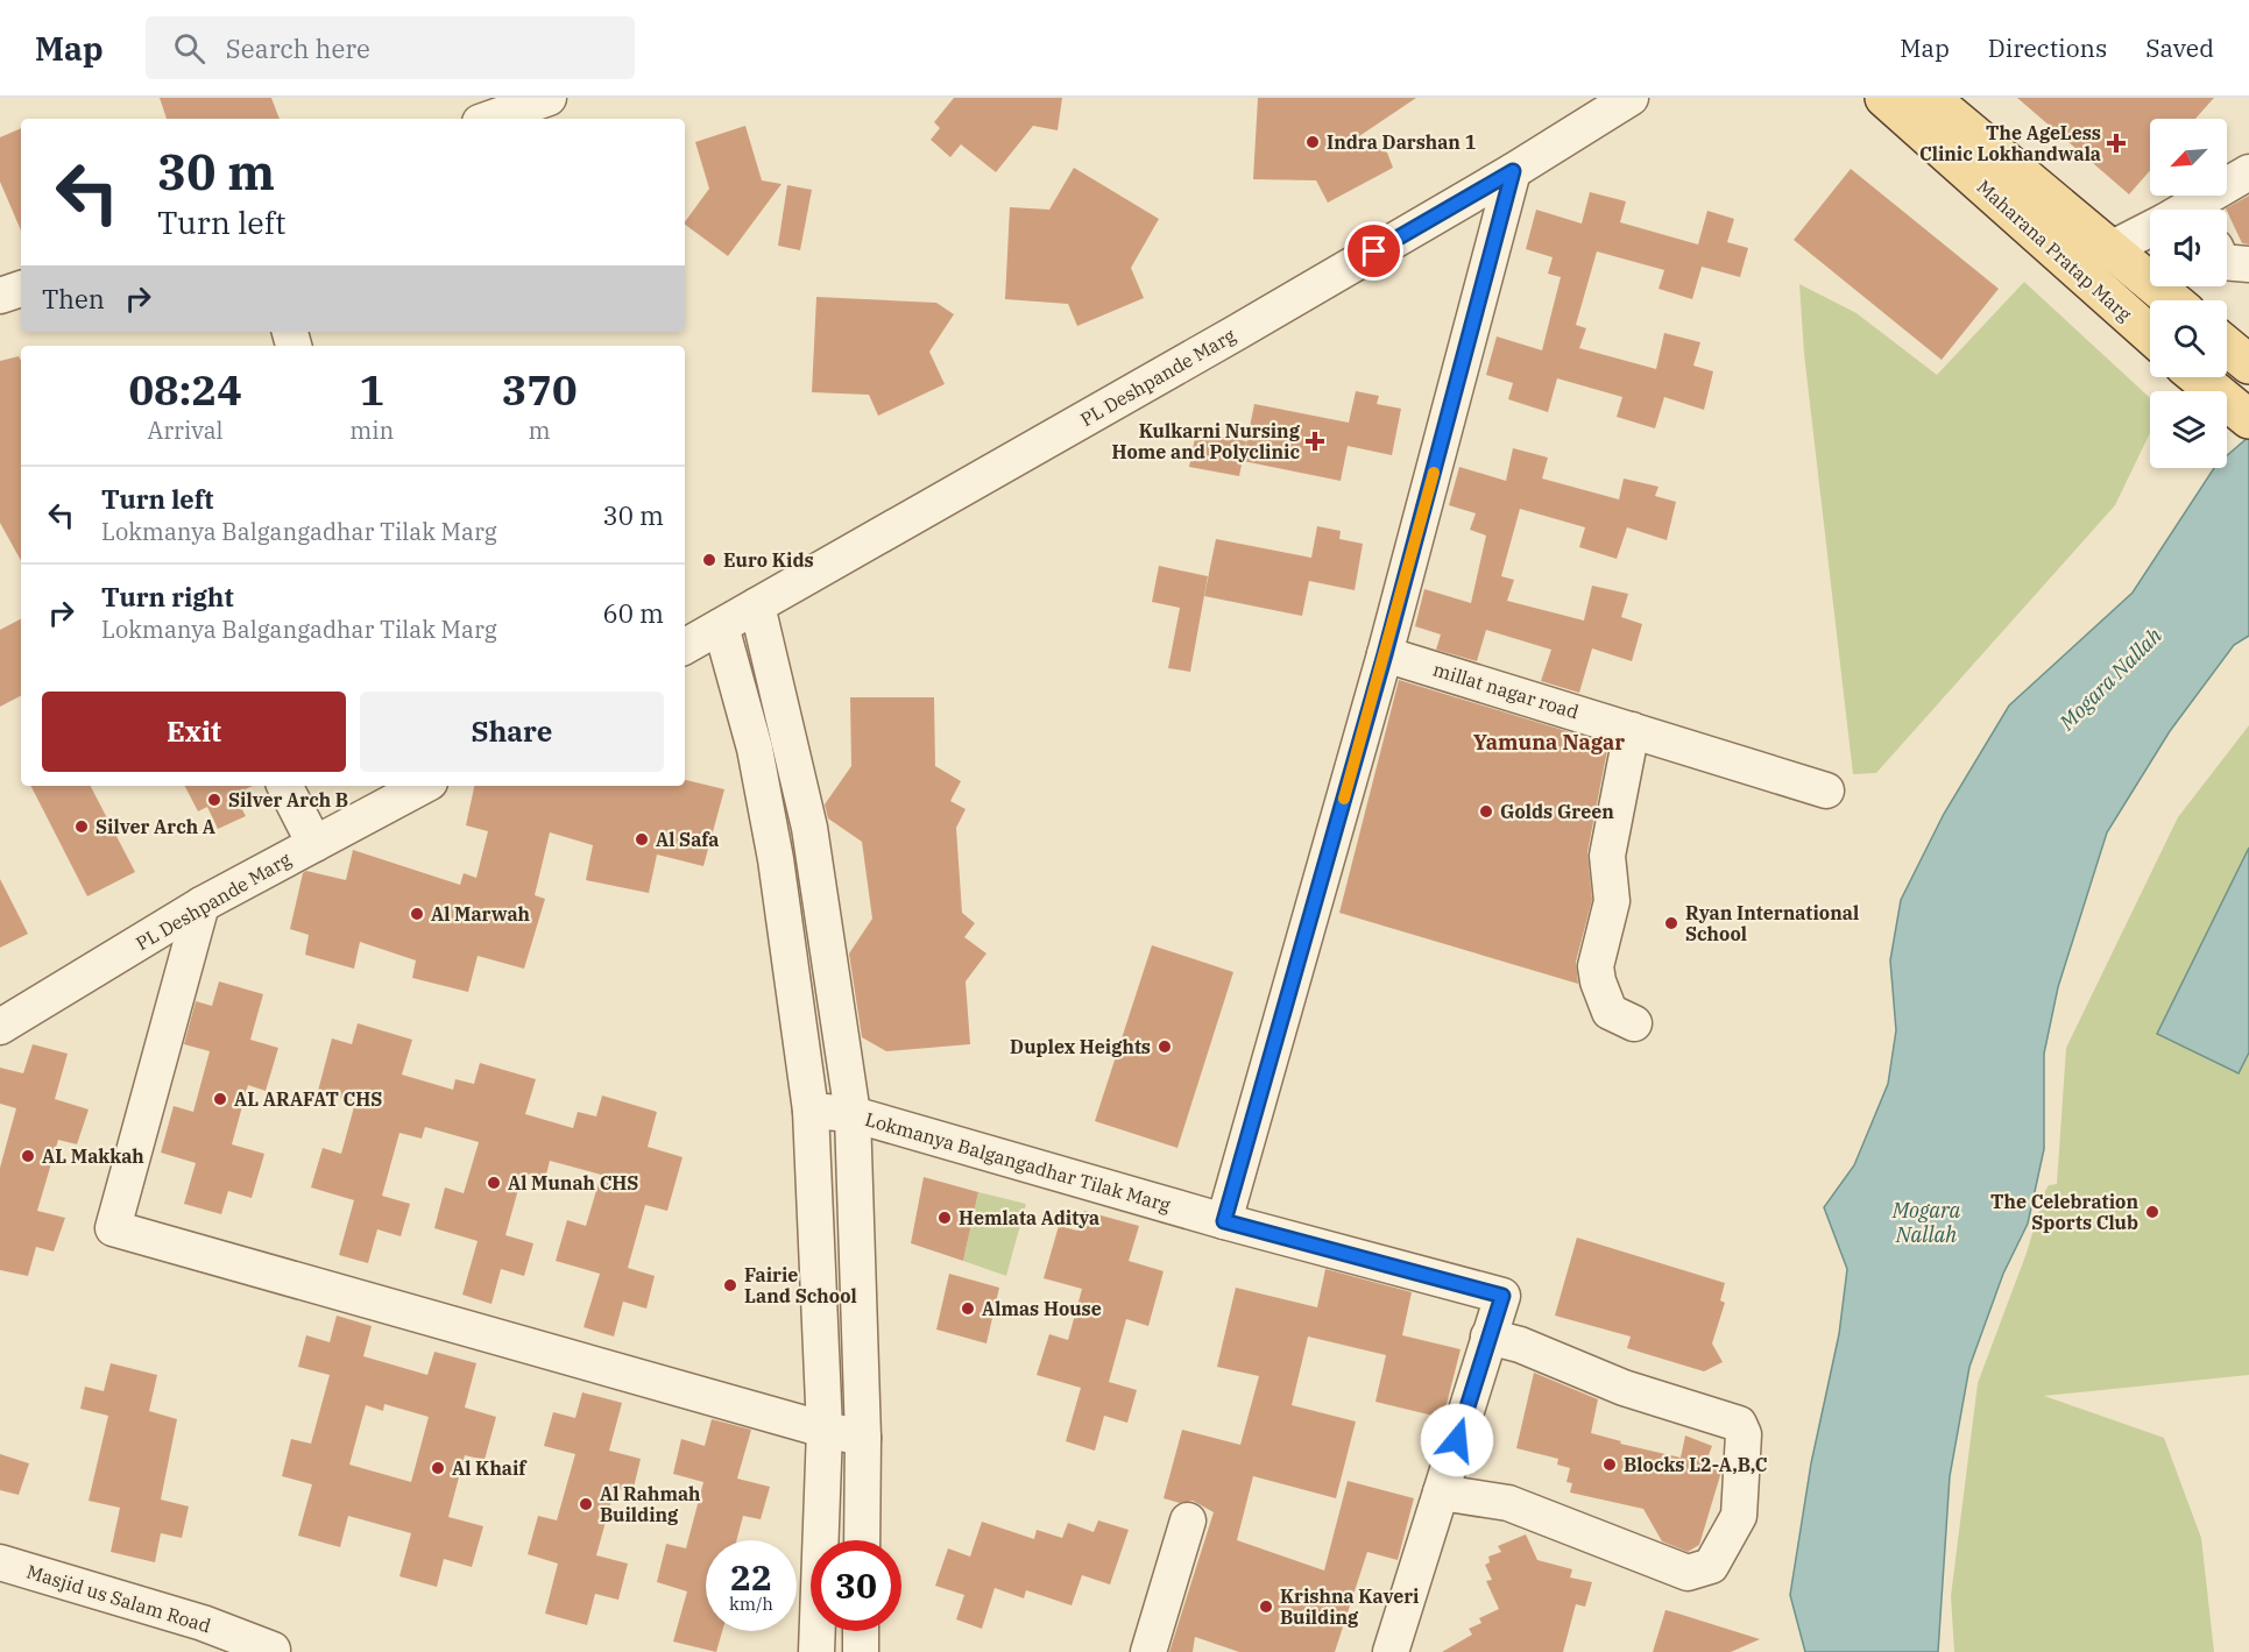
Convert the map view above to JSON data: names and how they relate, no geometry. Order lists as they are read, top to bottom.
{
  "streets": {
    "main road": ["Maharana Pratap Marg"],
    "street": [
      "PL Deshpande Marg",
      "millat nagar road",
      "Lokmanya Balgangadhar Tilak Marg",
      "Masjid us Salam Road"
    ]
  },
  "districts": ["Yamuna Nagar"],
  "water": ["Mogara Nallah"],
  "places": {
    "other": [
      "Indra Darshan 1",
      "Euro Kids",
      "Silver Arch B",
      "Golds Green",
      "Silver Arch A",
      "Al Safa",
      "Al Marwah",
      "Ryan International School",
      "Duplex Heights",
      "AL ARAFAT CHS",
      "AL Makkah",
      "Al Munah CHS",
      "The Celebration Sports Club",
      "Hemlata Aditya",
      "Fairie Land School",
      "Almas House",
      "Blocks L2-A,B,C",
      "Al Khaif",
      "Al Rahmah Building",
      "Krishna Kaveri Building"
    ],
    "health": ["The AgeLess Clinic Lokhandwala", "Kulkarni Nursing Home and Polyclinic"]
  },
  "north": "bottom left",
  "page": {
    "header": "Map",
    "search": "Search here",
    "nav": ["Map", "Directions", "Saved"],
    "turn": ["30 m", "Turn left"],
    "then": "Then",
    "eta": [
      "08:24",
      "Arrival",
      "1",
      "min",
      "370",
      "m"
    ],
    "list": [
      {
        "name": "Turn left",
        "note": "Lokmanya Balgangadhar Tilak Marg",
        "value": "30 m"
      },
      {
        "name": "Turn right",
        "note": "Lokmanya Balgangadhar Tilak Marg",
        "value": "60 m"
      }
    ],
    "buttons": ["Exit", "Share"],
    "speed": "22 km/h",
    "limit": "30"
  }
}
